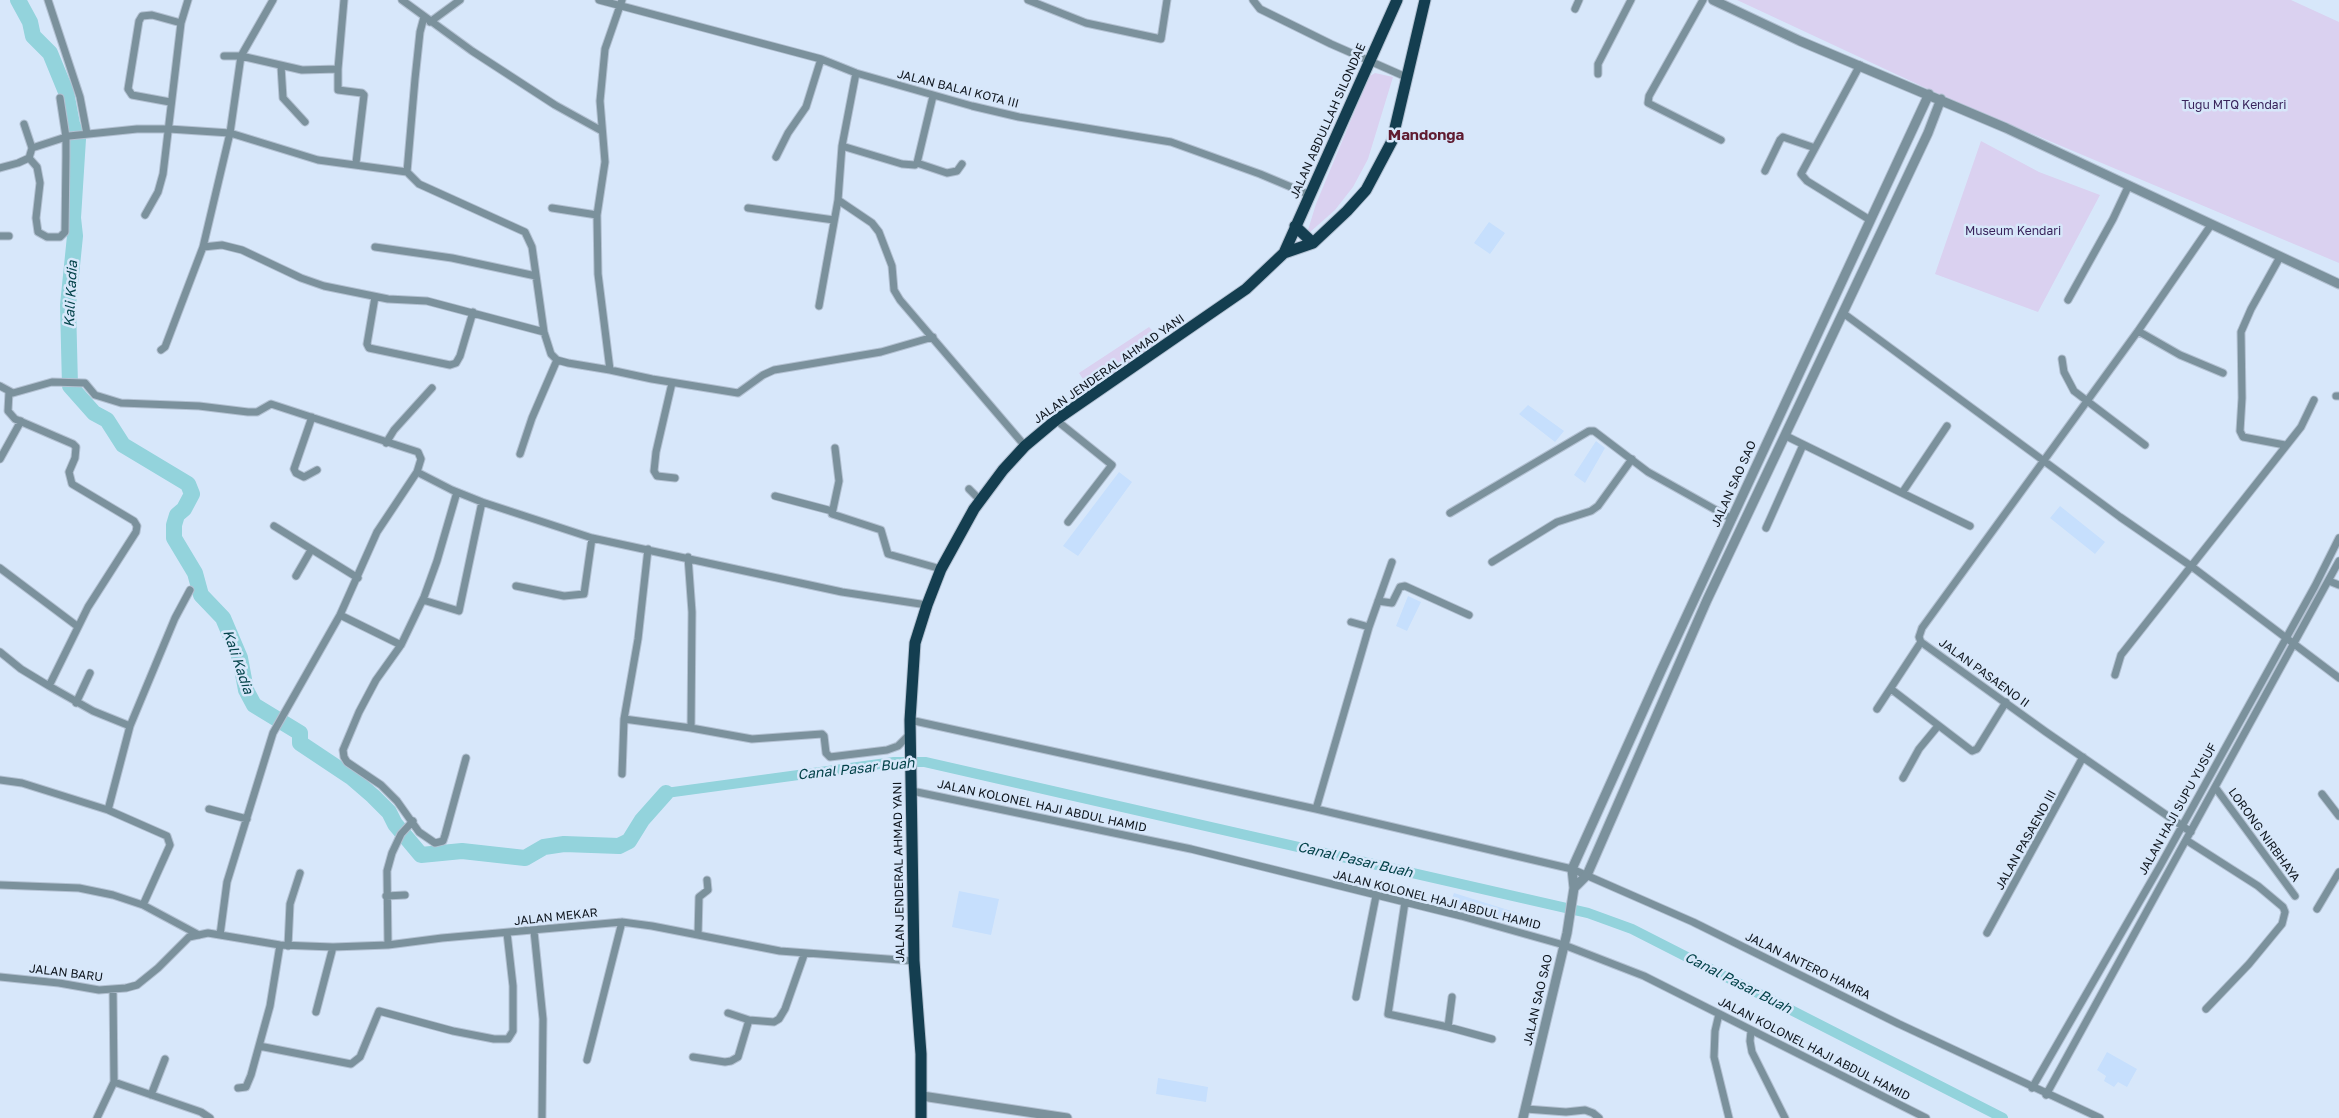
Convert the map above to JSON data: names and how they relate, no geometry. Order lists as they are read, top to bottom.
{
  "streets": {
    "highway": ["JALAN ABDULLAH SILONDAE", "JALAN JENDERAL AHMAD YANI"],
    "street": [
      "JALAN BALAI KOTA III",
      "JALAN SAO SAO",
      "JALAN PASAENO II",
      "JALAN KOLONEL HAJI ABDUL HAMID",
      "JALAN HAJI SUPU YUSUF",
      "LORONG NIRBHAYA",
      "JALAN PASAENO III",
      "JALAN MEKAR",
      "JALAN ANTERO HAMRA",
      "JALAN BARU"
    ]
  },
  "crossings": [
    ["JALAN BALAI KOTA III", "JALAN ABDULLAH SILONDAE"],
    ["JALAN ABDULLAH SILONDAE", "JALAN JENDERAL AHMAD YANI"],
    ["JALAN JENDERAL AHMAD YANI", "JALAN KOLONEL HAJI ABDUL HAMID"],
    ["JALAN JENDERAL AHMAD YANI", "JALAN MEKAR"],
    ["JALAN JENDERAL AHMAD YANI", "JALAN ANTERO HAMRA"],
    ["JALAN SAO SAO", "JALAN KOLONEL HAJI ABDUL HAMID"],
    ["JALAN SAO SAO", "JALAN ANTERO HAMRA"],
    ["JALAN PASAENO II", "JALAN HAJI SUPU YUSUF"],
    ["JALAN PASAENO II", "JALAN PASAENO III"],
    ["JALAN HAJI SUPU YUSUF", "LORONG NIRBHAYA"],
    ["JALAN HAJI SUPU YUSUF", "JALAN ANTERO HAMRA"],
    ["JALAN MEKAR", "JALAN BARU"]
  ],
  "districts": ["Mandonga"],
  "water": ["Kali Kadia", "Canal Pasar Buah"],
  "parks": ["Tugu MTQ Kendari", "Museum Kendari"]
}
